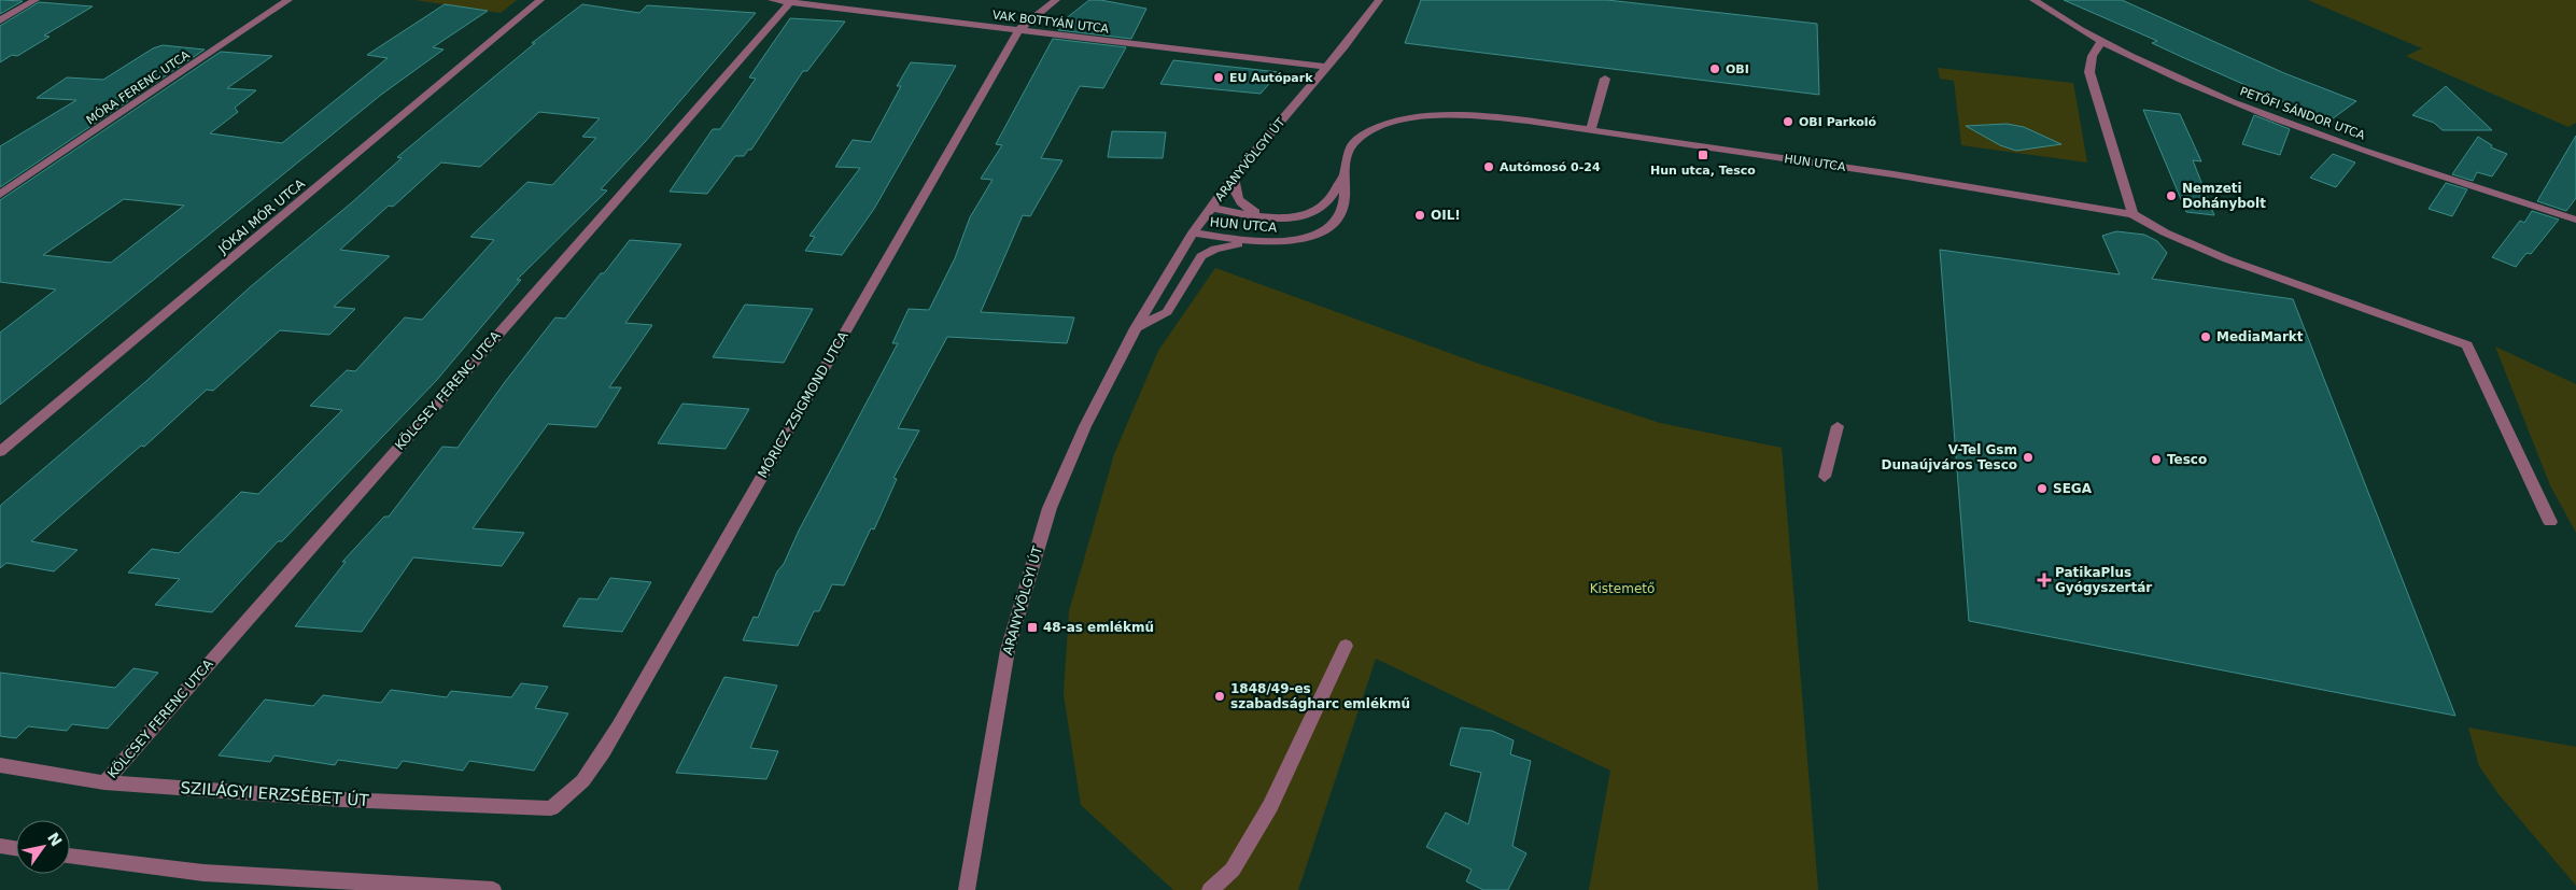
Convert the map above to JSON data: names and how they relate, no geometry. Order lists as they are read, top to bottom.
{
  "streets": {
    "street": [
      "VAK BOTTYÁN UTCA",
      "MÓRA FERENC UTCA",
      "PETŐFI SÁNDOR UTCA",
      "ARANYVÖLGYI ÚT",
      "HUN UTCA",
      "JÓKAI MÓR UTCA",
      "KÖLCSEY FERENC UTCA",
      "MÓRICZ ZSIGMOND UTCA",
      "SZILÁGYI ERZSÉBET ÚT"
    ]
  },
  "crossings": [
    ["VAK BOTTYÁN UTCA", "ARANYVÖLGYI ÚT"],
    ["VAK BOTTYÁN UTCA", "KÖLCSEY FERENC UTCA"],
    ["VAK BOTTYÁN UTCA", "MÓRICZ ZSIGMOND UTCA"],
    ["ARANYVÖLGYI ÚT", "HUN UTCA"],
    ["KÖLCSEY FERENC UTCA", "SZILÁGYI ERZSÉBET ÚT"],
    ["MÓRICZ ZSIGMOND UTCA", "SZILÁGYI ERZSÉBET ÚT"]
  ],
  "parks": ["Kistemető"],
  "places": {
    "other": [
      "OBI",
      "EU Autópark",
      "OBI Parkoló",
      "Autómosó 0-24",
      "Nemzeti Dohánybolt",
      "OIL!",
      "MediaMarkt",
      "V-Tel Gsm Dunaújváros Tesco",
      "Tesco",
      "SEGA",
      "1848/49-es szabadságharc emlékmű"
    ],
    "transit": ["Hun utca, Tesco", "48-as emlékmű"],
    "health": ["PatikaPlus Gyógyszertár"]
  },
  "north": "top right"
}
